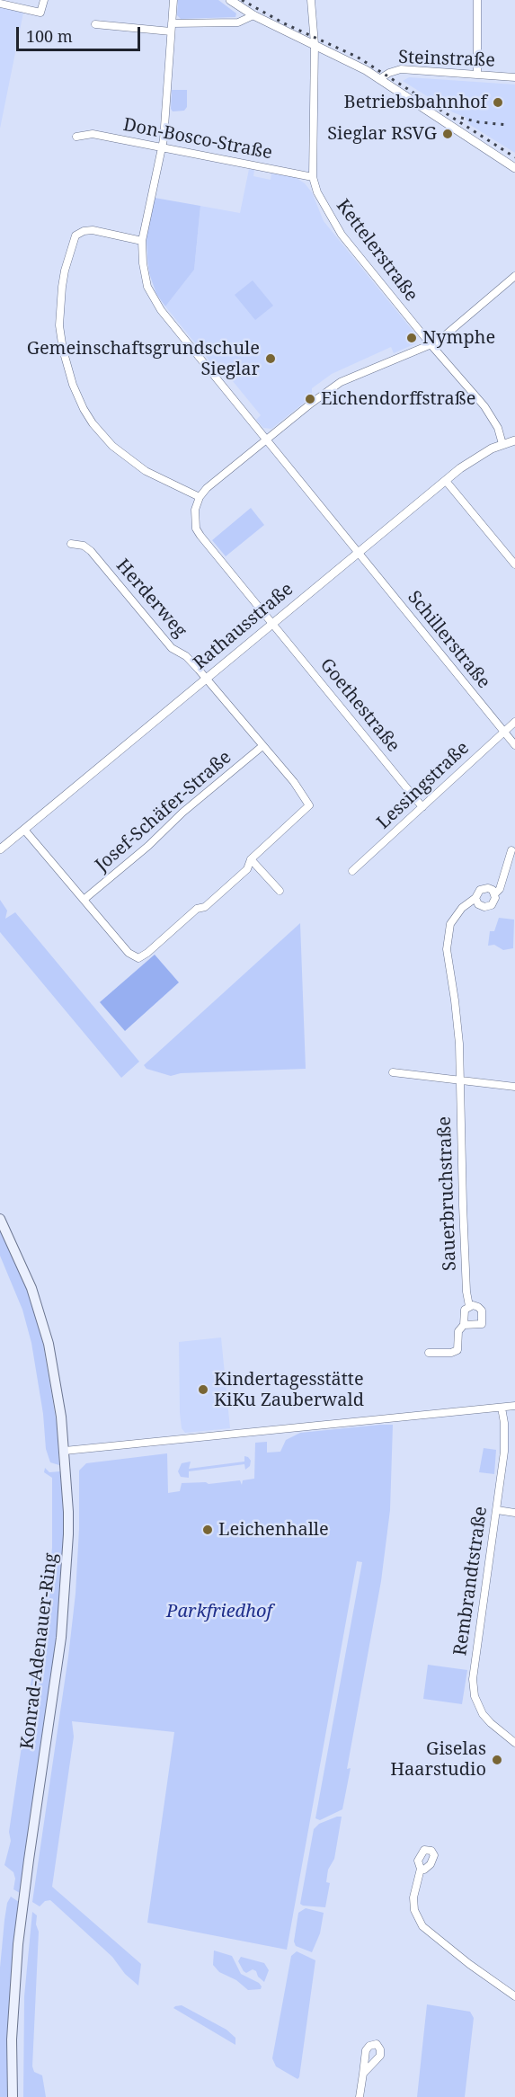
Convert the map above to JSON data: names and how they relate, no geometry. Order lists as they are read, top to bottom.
{
  "streets": {
    "main road": ["Konrad-Adenauer-Ring"],
    "street": [
      "Steinstraße",
      "Don-Bosco-Straße",
      "Kettelerstraße",
      "Herderweg",
      "Rathausstraße",
      "Schillerstraße",
      "Goethestraße",
      "Lessingstraße",
      "Josef-Schäfer-Straße",
      "Sauerbruchstraße",
      "Rembrandtstraße"
    ]
  },
  "crossings": [
    ["Don-Bosco-Straße", "Kettelerstraße"],
    ["Kettelerstraße", "Rathausstraße"],
    ["Herderweg", "Rathausstraße"],
    ["Herderweg", "Josef-Schäfer-Straße"],
    ["Rathausstraße", "Schillerstraße"],
    ["Rathausstraße", "Goethestraße"],
    ["Schillerstraße", "Lessingstraße"],
    ["Goethestraße", "Lessingstraße"]
  ],
  "parks": ["Parkfriedhof"],
  "places": [
    "Betriebsbahnhof",
    "Sieglar RSVG",
    "Nymphe",
    "Gemeinschaftsgrundschule Sieglar",
    "Eichendorffstraße",
    "Kindertagesstätte KiKu Zauberwald",
    "Leichenhalle",
    "Giselas Haarstudio"
  ],
  "scale_bar": "100 m"
}
